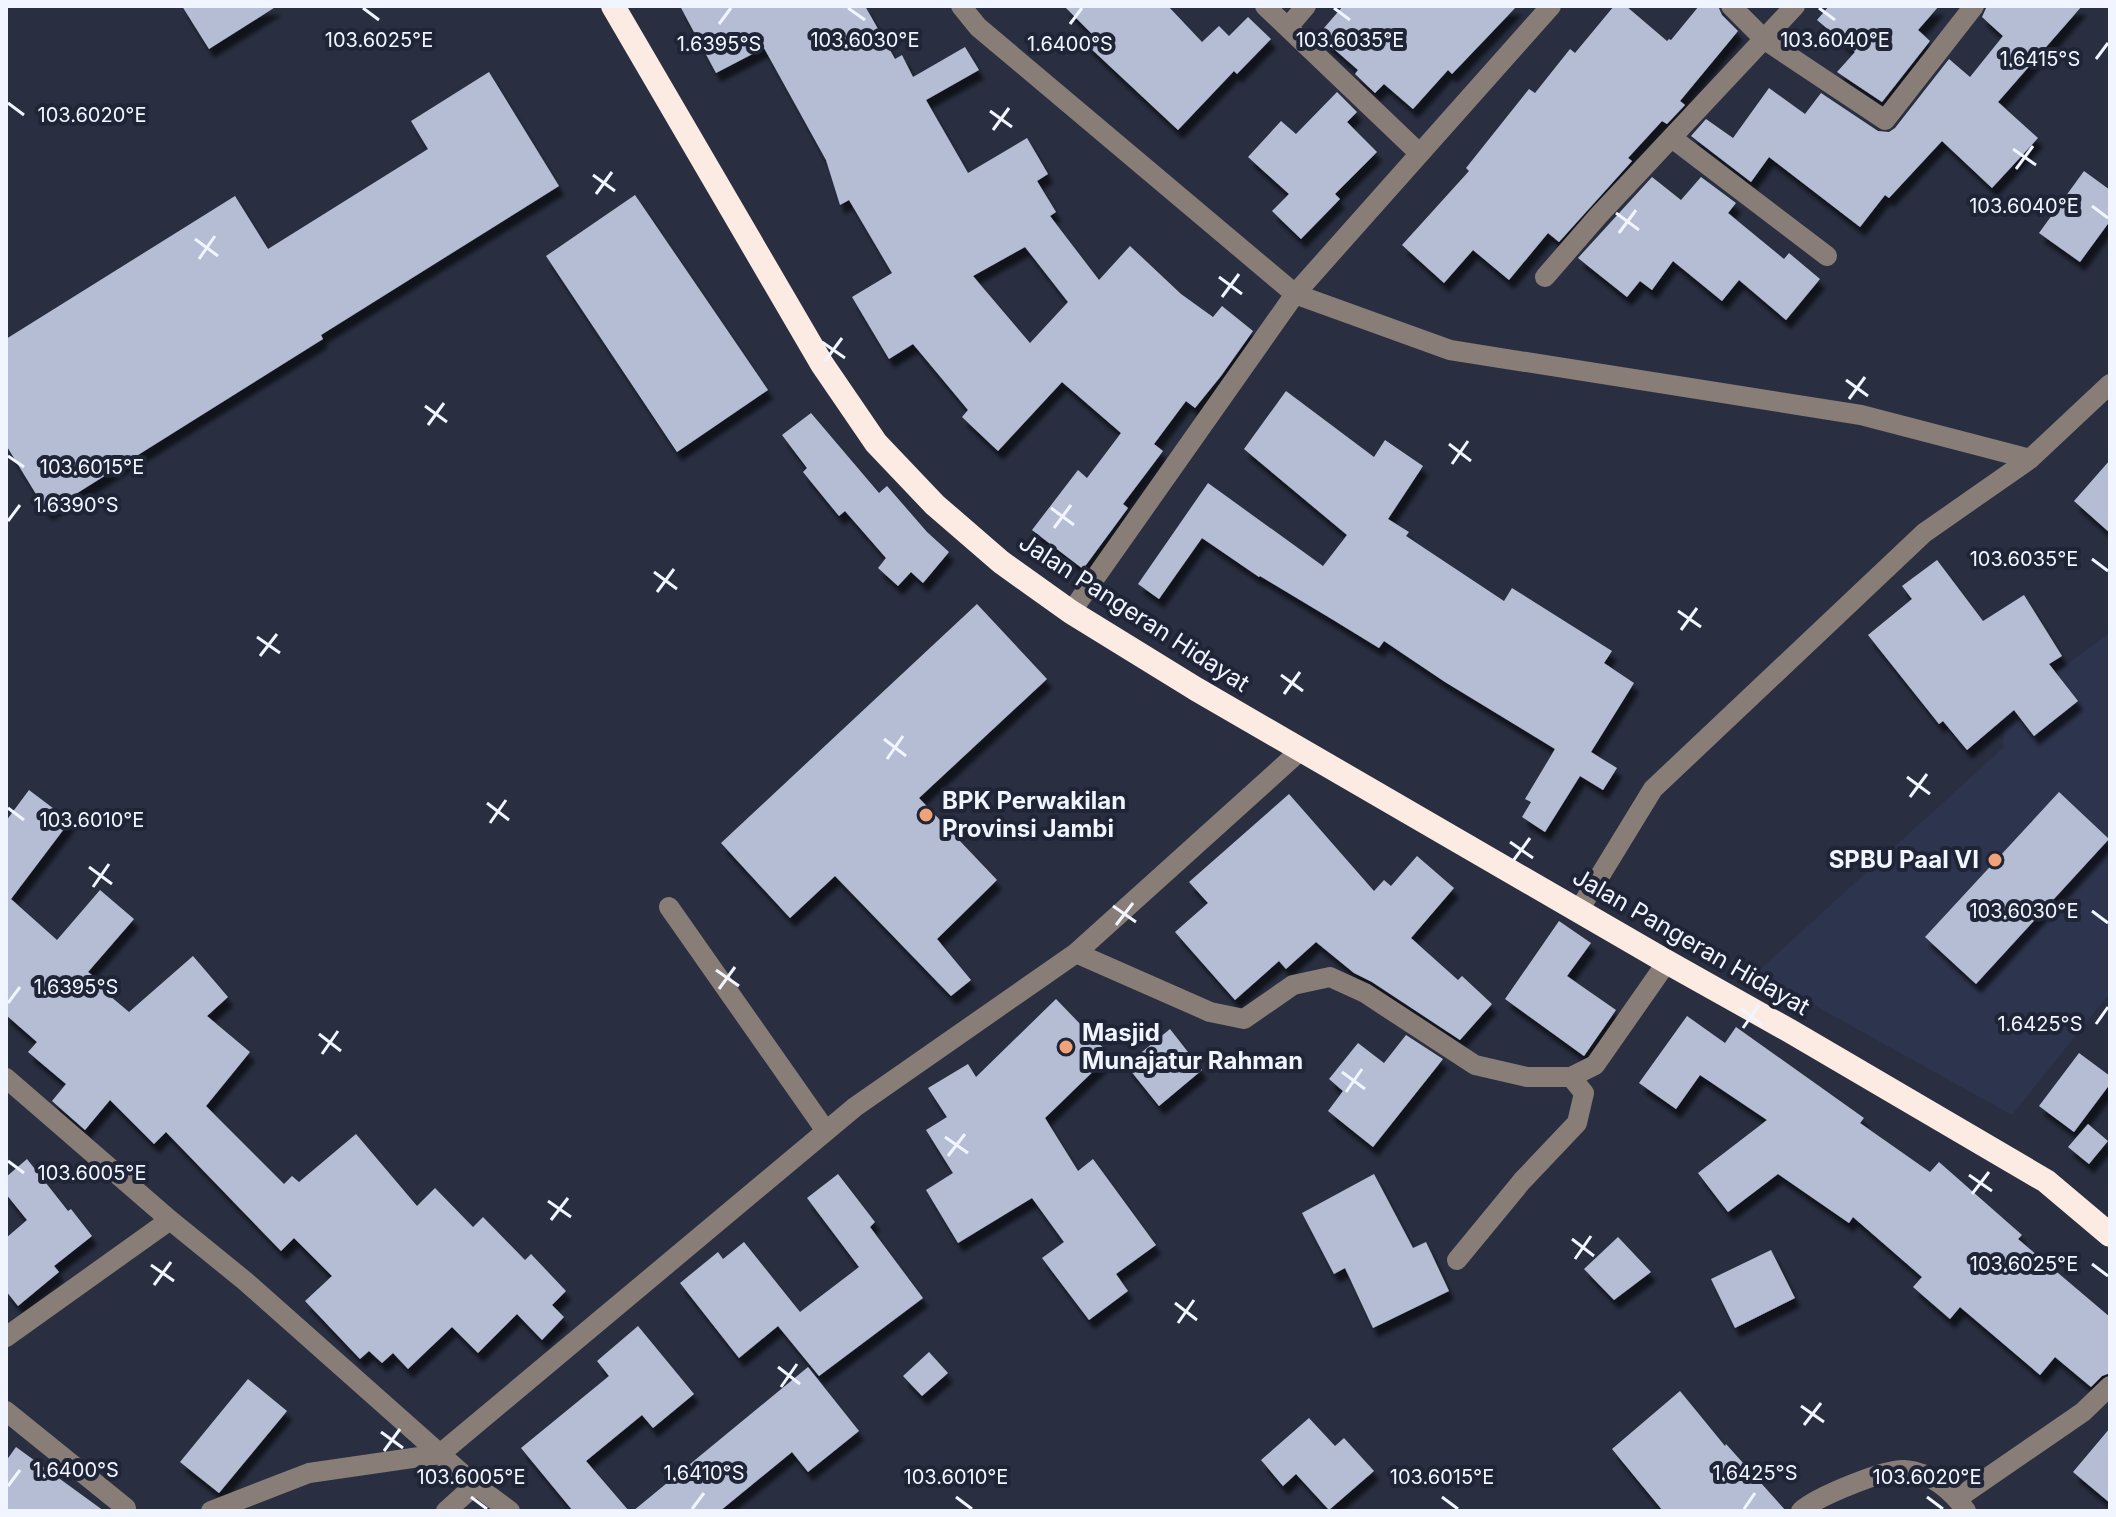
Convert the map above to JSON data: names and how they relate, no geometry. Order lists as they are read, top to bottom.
{
  "streets": {
    "highway": ["Jalan Pangeran Hidayat"]
  },
  "places": ["BPK Perwakilan Provinsi Jambi", "SPBU Paal VI", "Masjid Munajatur Rahman"],
  "coordinates": [
    "103.6040°E",
    "103.6025°E",
    "103.6030°E",
    "103.6035°E",
    "1.6395°S",
    "1.6400°S",
    "1.6415°S",
    "103.6020°E",
    "103.6015°E",
    "1.6390°S",
    "103.6010°E",
    "1.6425°S",
    "103.6005°E",
    "1.6410°S"
  ]
}
